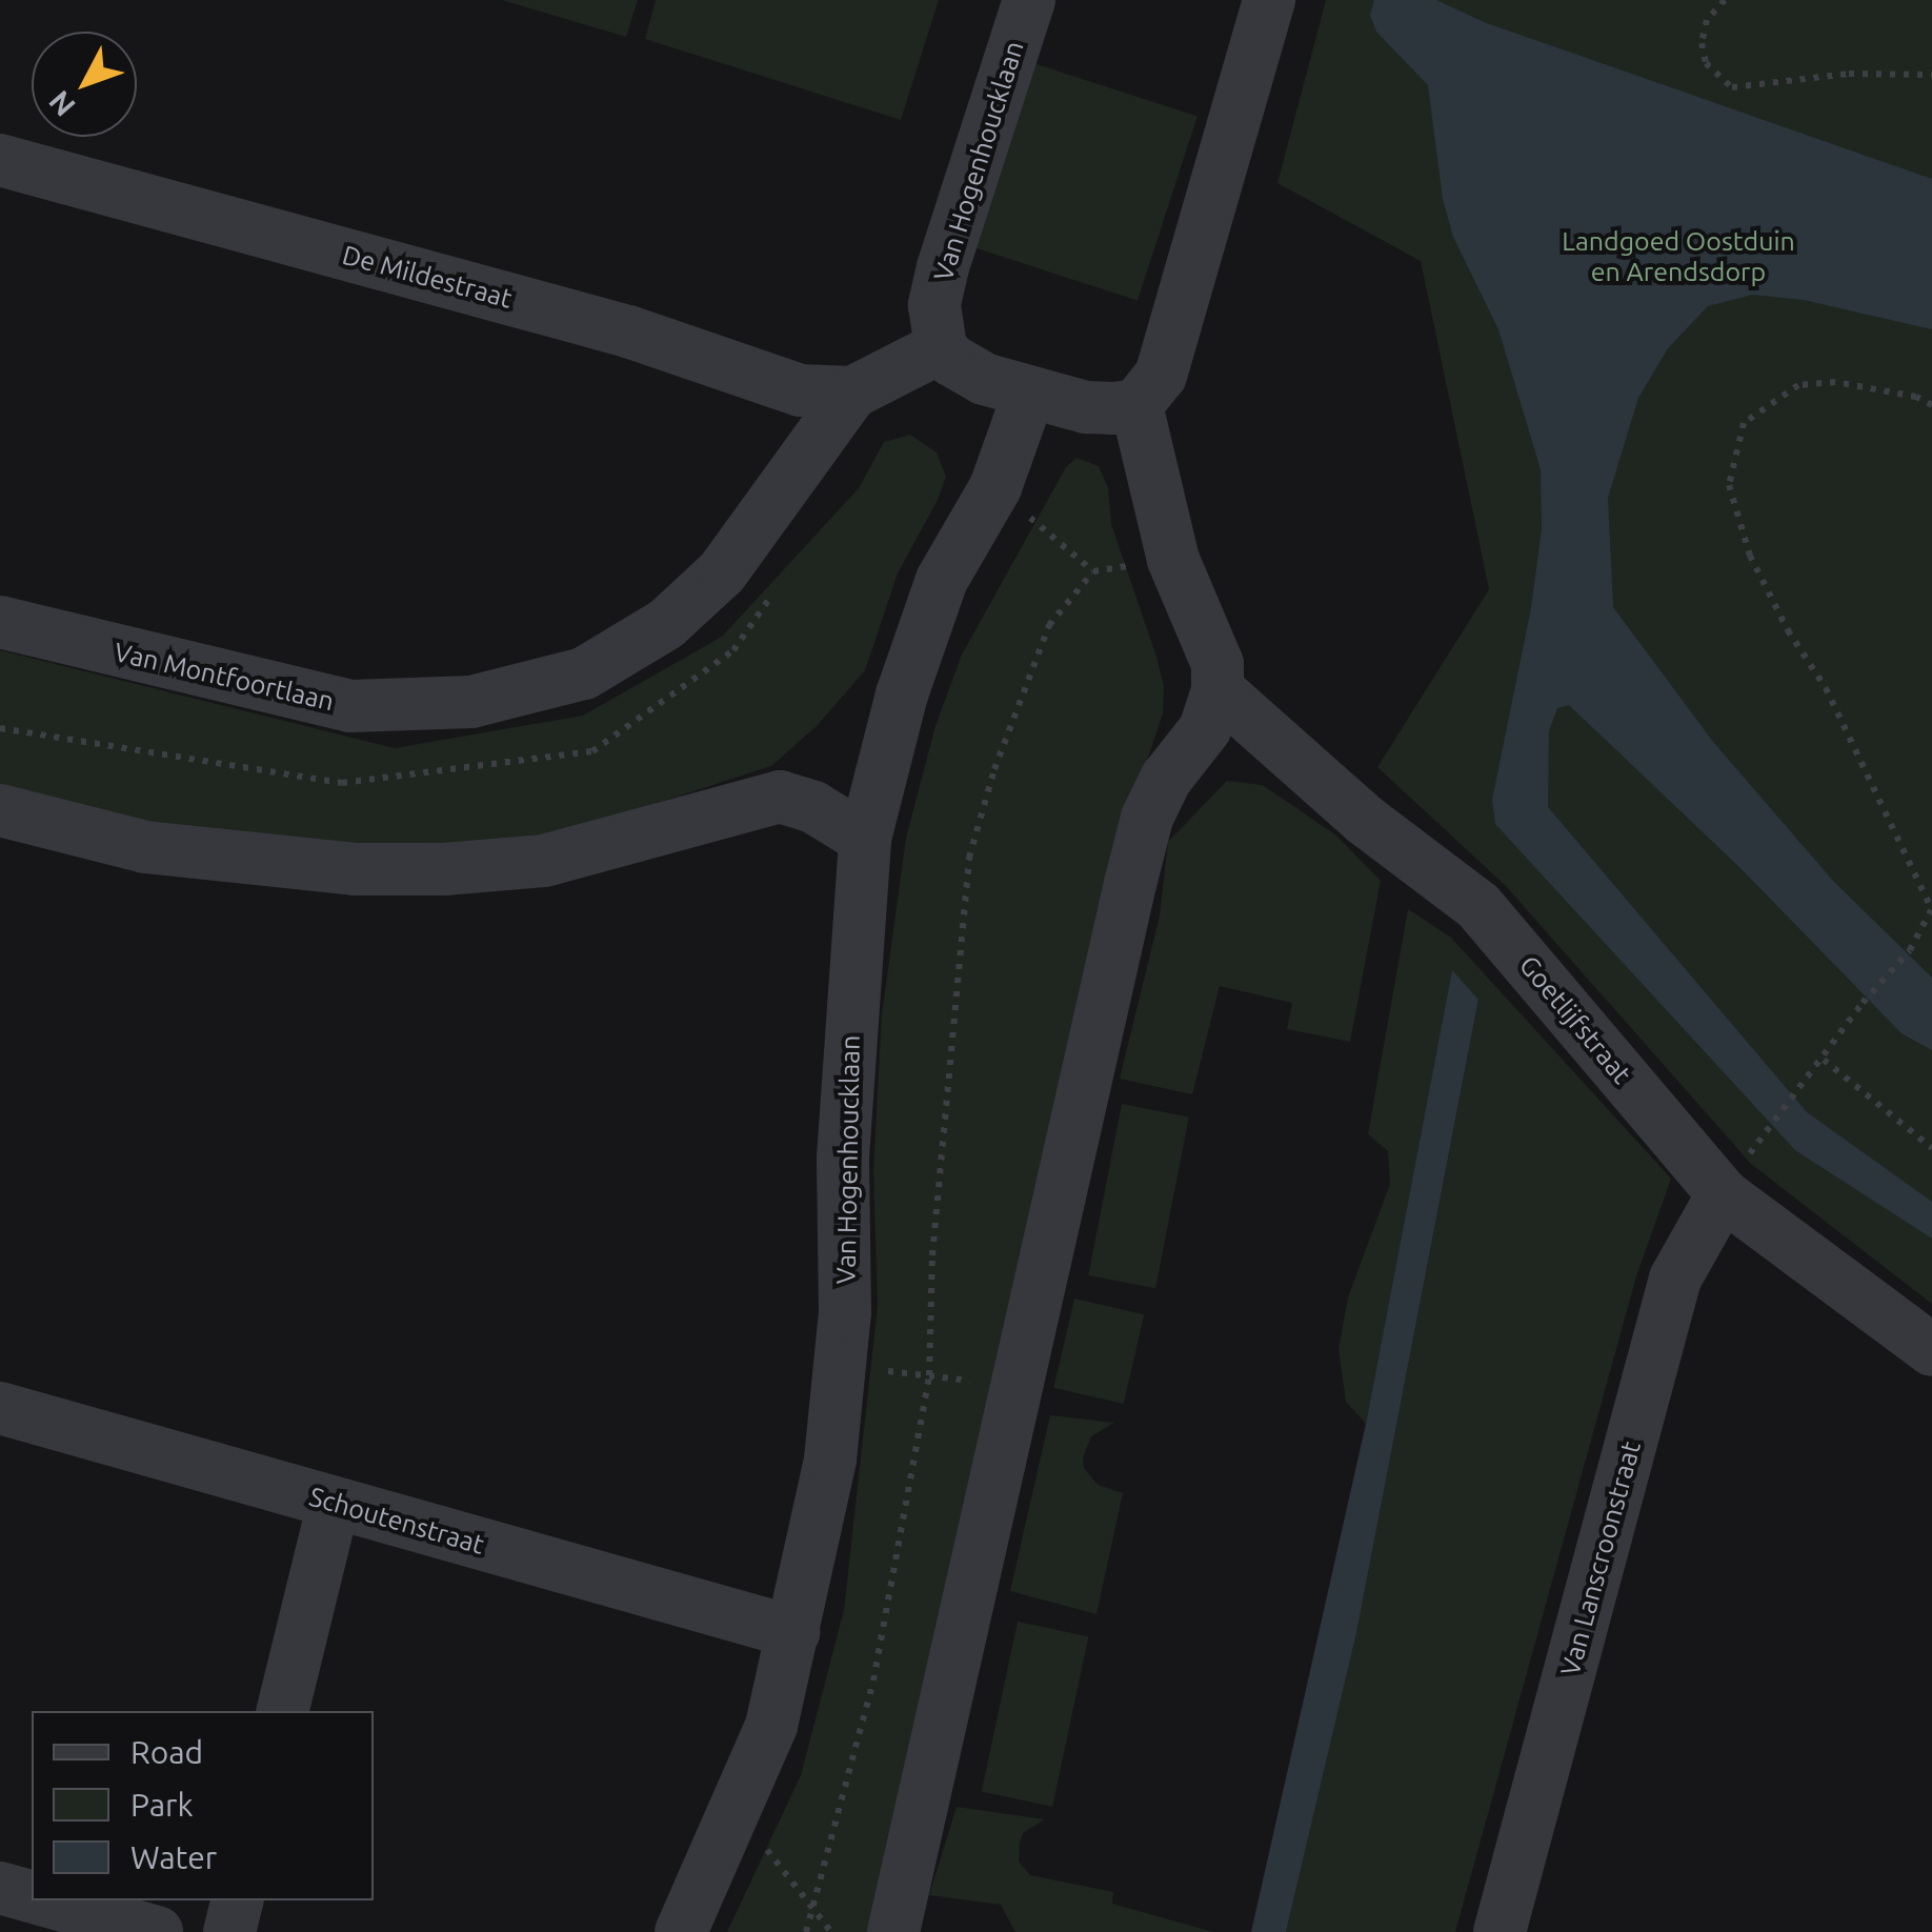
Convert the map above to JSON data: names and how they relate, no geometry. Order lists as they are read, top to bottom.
{
  "streets": {
    "street": [
      "Van Hogenhoucklaan",
      "De Mildestraat",
      "Van Montfoortlaan",
      "Goetlijfstraat",
      "Schoutenstraat",
      "Van Lanscroonstraat"
    ]
  },
  "crossings": [
    ["Van Hogenhoucklaan", "Van Montfoortlaan"],
    ["Van Hogenhoucklaan", "Schoutenstraat"],
    ["De Mildestraat", "Van Montfoortlaan"],
    ["Goetlijfstraat", "Van Lanscroonstraat"]
  ],
  "parks": ["Landgoed Oostduin en Arendsdorp"],
  "legend": ["Road", "Park", "Water"],
  "north": "bottom left"
}
